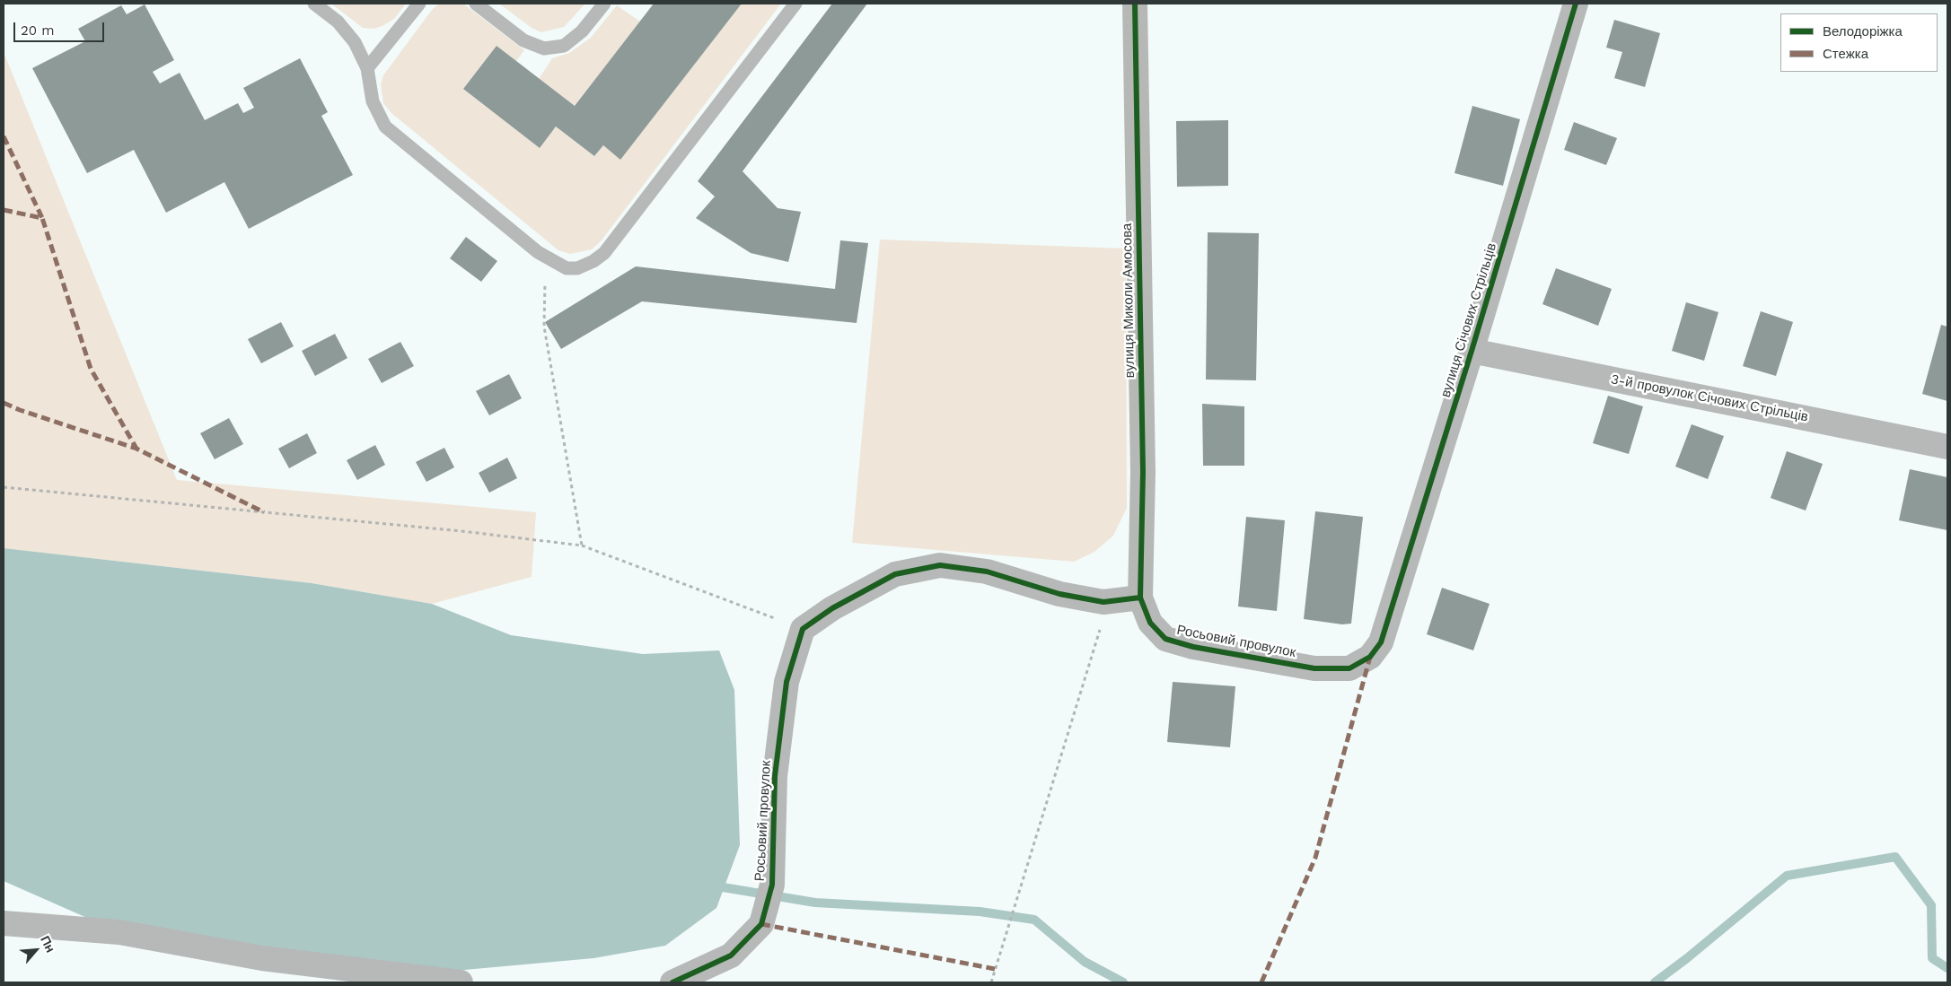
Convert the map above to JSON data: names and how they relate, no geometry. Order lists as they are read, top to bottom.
{
  "streets": {
    "street": [
      "вулиця Миколи Амосова",
      "вулиця Січових Стрільців",
      "3-й провулок Січових Стрільців",
      "Росьовий провулок"
    ]
  },
  "crossings": [
    ["вулиця Миколи Амосова", "Росьовий провулок"],
    ["вулиця Січових Стрільців", "3-й провулок Січових Стрільців"],
    ["вулиця Січових Стрільців", "Росьовий провулок"]
  ],
  "legend": ["Велодоріжка", "Стежка"],
  "scale_bar": "20 m",
  "north": "top right"
}
